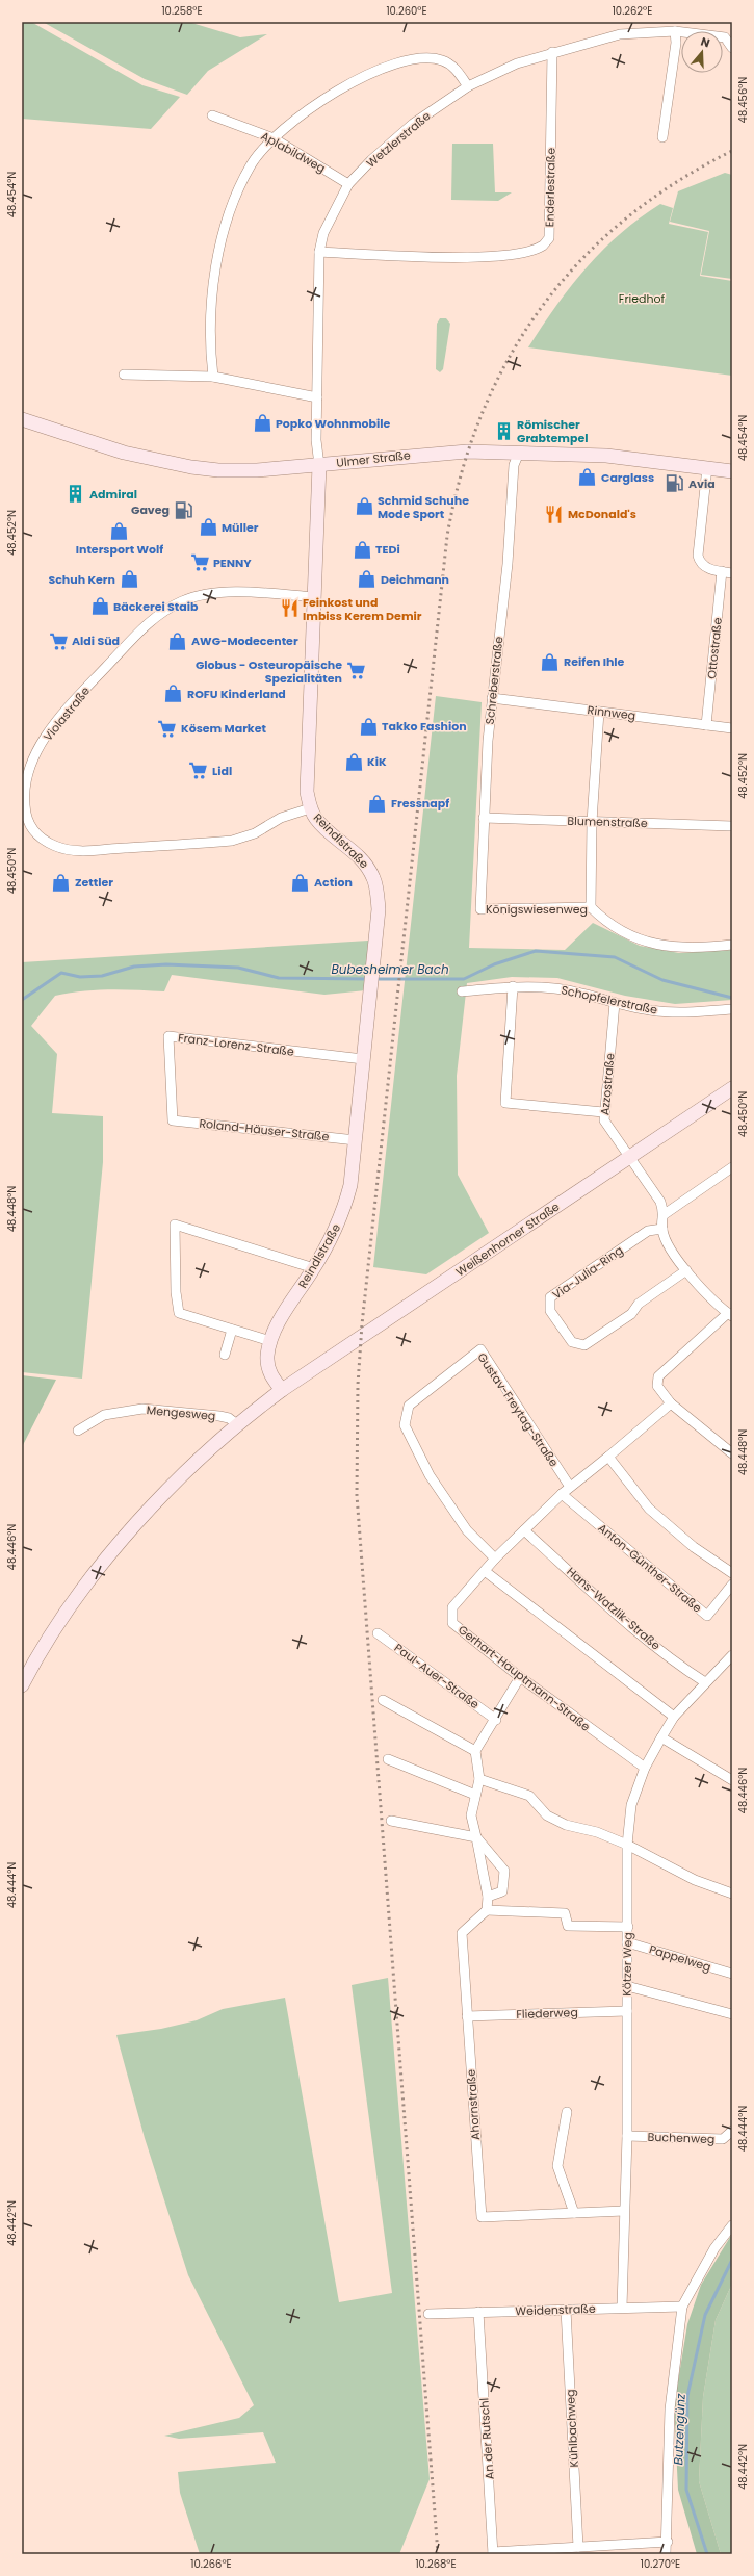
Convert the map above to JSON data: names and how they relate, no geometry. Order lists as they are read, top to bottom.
{
  "streets": {
    "main road": ["Ulmer Straße", "Reindlstraße", "Weißenhorner Straße"],
    "street": [
      "Wetzlerstraße",
      "Aplabildweg",
      "Enderlestraße",
      "Ottostraße",
      "Schreberstraße",
      "Rinnweg",
      "Violastraße",
      "Blumenstraße",
      "Königswiesenweg",
      "Schopfelerstraße",
      "Franz-Lorenz-Straße",
      "Azzostraße",
      "Roland-Häuser-Straße",
      "Via-Julia-Ring",
      "Gustav-Freytag-Straße",
      "Mengesweg",
      "Anton-Günther-Straße",
      "Hans-Watzlik-Straße",
      "Paul-Auer-Straße",
      "Gerhart-Hauptmann-Straße",
      "Pappelweg",
      "Kötzer Weg",
      "Fliederweg",
      "Ahornstraße",
      "Buchenweg",
      "Weidenstraße",
      "Kühlbachweg",
      "An der Rutschl"
    ]
  },
  "crossings": [
    ["Wetzlerstraße", "Aplabildweg"],
    ["Wetzlerstraße", "Enderlestraße"],
    ["Wetzlerstraße", "Ulmer Straße"],
    ["Wetzlerstraße", "Reindlstraße"],
    ["Ulmer Straße", "Schreberstraße"],
    ["Ulmer Straße", "Reindlstraße"],
    ["Ottostraße", "Rinnweg"],
    ["Schreberstraße", "Rinnweg"],
    ["Schreberstraße", "Blumenstraße"],
    ["Schreberstraße", "Königswiesenweg"],
    ["Violastraße", "Reindlstraße"],
    ["Reindlstraße", "Franz-Lorenz-Straße"],
    ["Reindlstraße", "Roland-Häuser-Straße"],
    ["Reindlstraße", "Weißenhorner Straße"],
    ["Schopfelerstraße", "Azzostraße"],
    ["Franz-Lorenz-Straße", "Roland-Häuser-Straße"],
    ["Azzostraße", "Weißenhorner Straße"],
    ["Weißenhorner Straße", "Mengesweg"],
    ["Gustav-Freytag-Straße", "Gerhart-Hauptmann-Straße"],
    ["Anton-Günther-Straße", "Gerhart-Hauptmann-Straße"],
    ["Hans-Watzlik-Straße", "Gerhart-Hauptmann-Straße"],
    ["Hans-Watzlik-Straße", "Kötzer Weg"],
    ["Gerhart-Hauptmann-Straße", "Kötzer Weg"],
    ["Pappelweg", "Kötzer Weg"],
    ["Kötzer Weg", "Fliederweg"],
    ["Kötzer Weg", "Ahornstraße"],
    ["Kötzer Weg", "Buchenweg"],
    ["Kötzer Weg", "Weidenstraße"],
    ["Fliederweg", "Ahornstraße"],
    ["Weidenstraße", "Kühlbachweg"],
    ["Weidenstraße", "An der Rutschl"]
  ],
  "water": ["Bubesheimer Bach", "Butzengünz"],
  "parks": ["Friedhof"],
  "places": {
    "shop": [
      "Popko Wohnmobile",
      "Carglass",
      "Schmid Schuhe Mode Sport",
      "Müller",
      "Intersport Wolf",
      "TEDi",
      "Schuh Kern",
      "Deichmann",
      "Bäckerei Staib",
      "AWG-Modecenter",
      "Reifen Ihle",
      "ROFU Kinderland",
      "Takko Fashion",
      "KiK",
      "Fressnapf",
      "Zettler",
      "Action"
    ],
    "building": ["Römischer Grabtempel", "Admiral"],
    "fuel station": ["Avia", "Gaveg"],
    "restaurant": ["McDonald's", "Feinkost und Imbiss Kerem Demir"],
    "supermarket": [
      "PENNY",
      "Aldi Süd",
      "Globus - Osteuropäische Spezialitäten",
      "Kösem Market",
      "Lidl"
    ]
  },
  "north": "top",
  "coordinates": [
    "10.258°E",
    "10.260°E",
    "10.262°E",
    "48.456°N",
    "48.454°N",
    "48.452°N",
    "48.450°N",
    "48.448°N",
    "48.446°N",
    "48.444°N",
    "48.442°N",
    "10.266°E",
    "10.268°E",
    "10.270°E"
  ]
}
